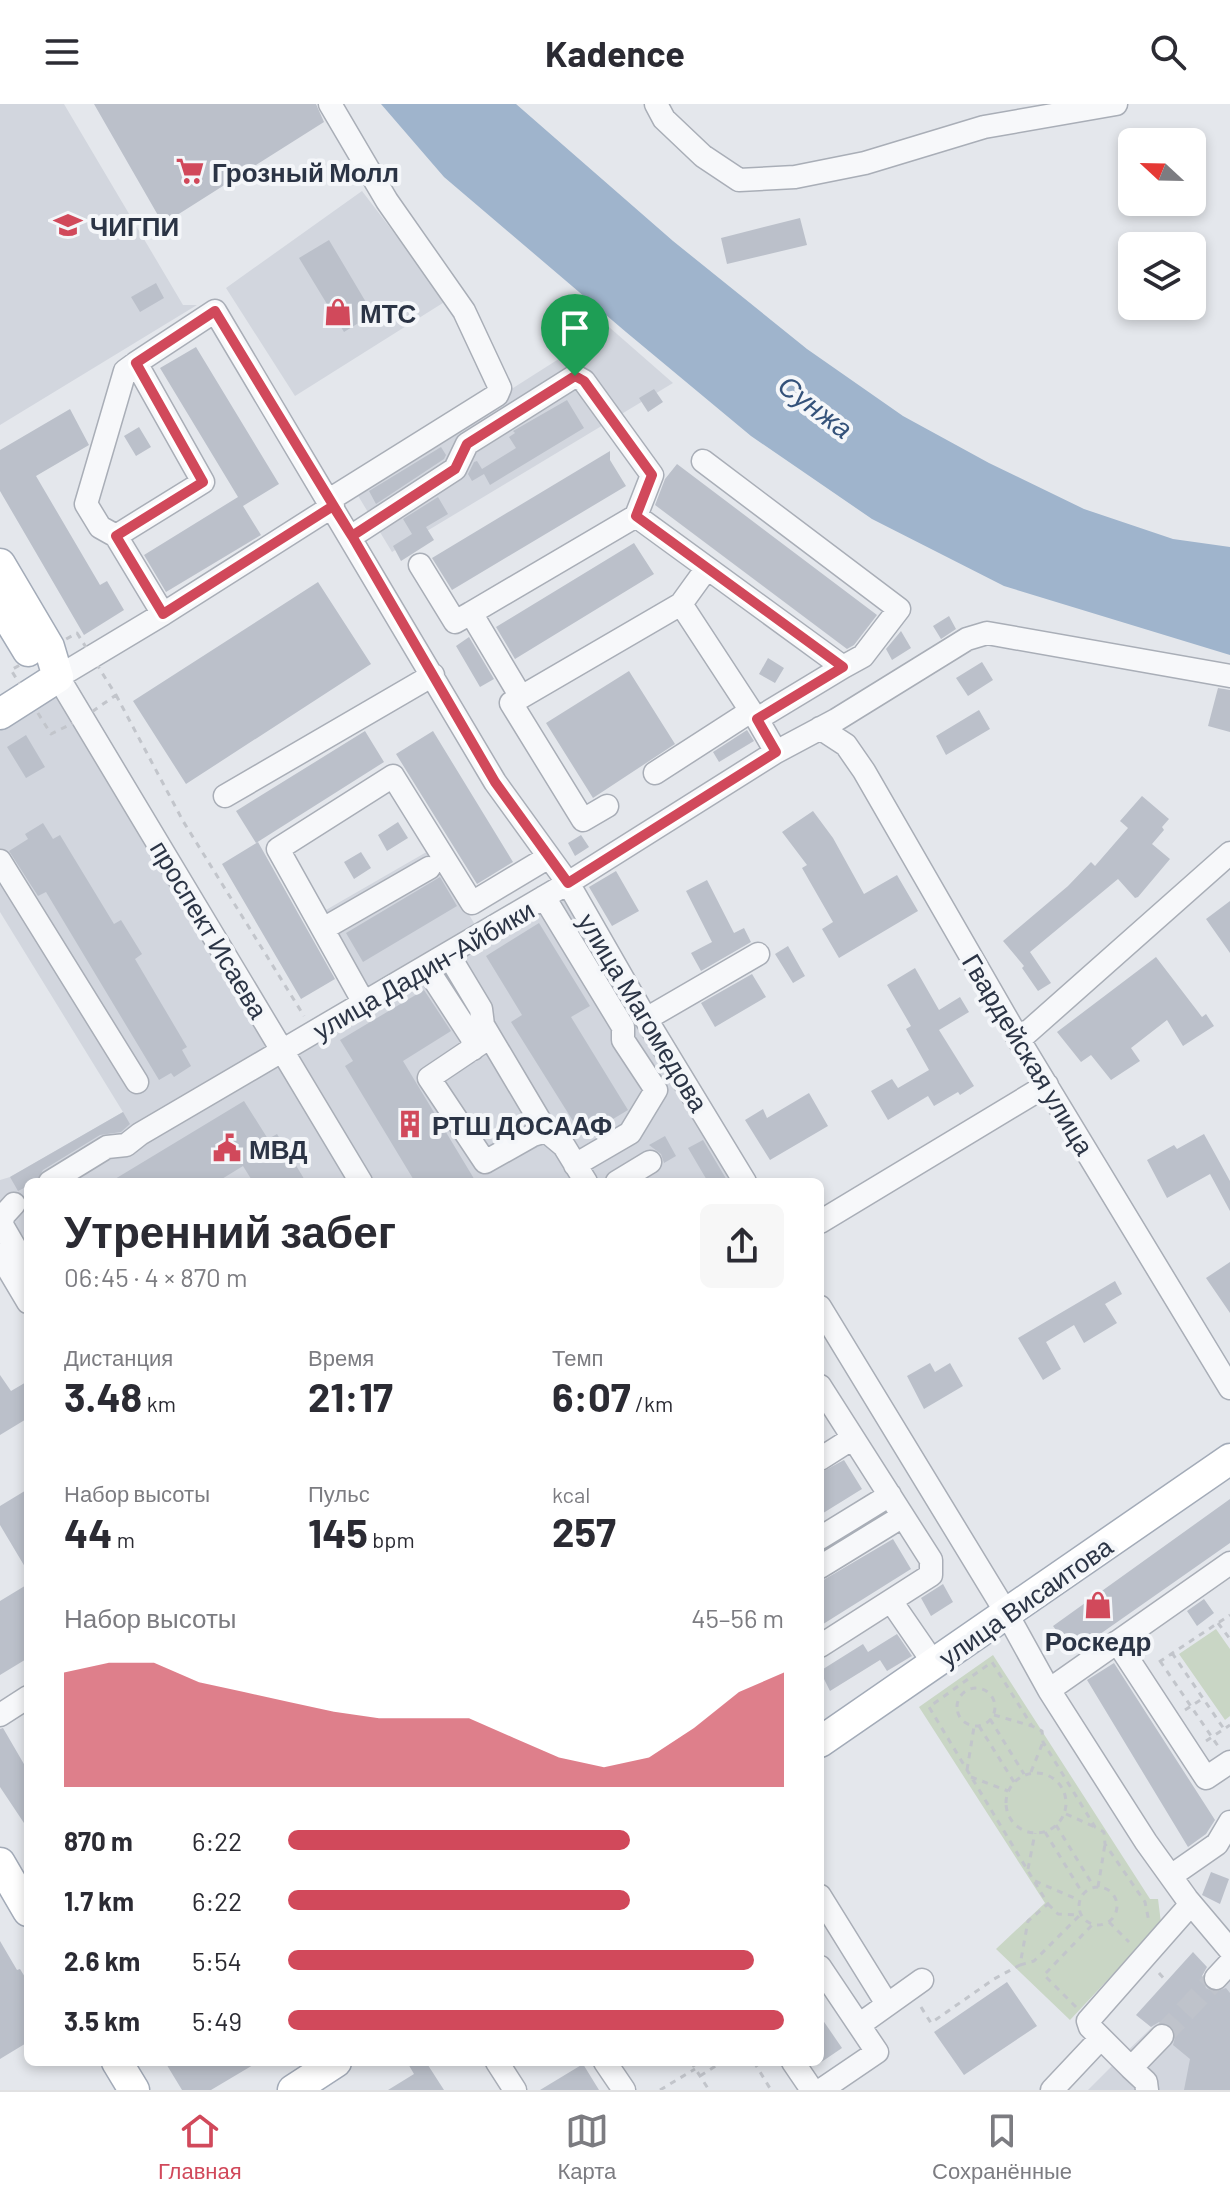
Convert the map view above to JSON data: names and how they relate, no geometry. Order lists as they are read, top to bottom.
{
  "streets": {
    "main road": ["улица Висаитова"],
    "street": [
      "проспект Исаева",
      "улица Дадин-Айбики",
      "улица Магомедова",
      "Гвардейская улица"
    ]
  },
  "crossings": [
    ["проспект Исаева", "улица Дадин-Айбики"],
    ["улица Дадин-Айбики", "улица Магомедова"],
    ["улица Дадин-Айбики", "Гвардейская улица"]
  ],
  "water": ["Сунжа"],
  "places": {
    "supermarket": ["Грозный Молл"],
    "school or university": ["ЧИГПИ"],
    "shop": ["МТС", "Роскедр"],
    "building": ["РТШ ДОСААФ"],
    "public building": ["МВД"]
  },
  "north": "left",
  "page": {
    "header": "Kadence",
    "heading": ["Утренний забег", "06:45 · 4 × 870 m"],
    "stats": [
      ["Дистанция", "3.48 km"],
      ["Время", "21:17"],
      ["Темп", "6:07 /km"],
      ["Набор высоты", "44 m"],
      ["Пульс", "145 bpm"],
      ["kcal", "257"]
    ],
    "chart": ["Набор высоты", "45–56 m"],
    "list": [
      {
        "name": "870 m",
        "note": "6:22"
      },
      {
        "name": "1.7 km",
        "note": "6:22"
      },
      {
        "name": "2.6 km",
        "note": "5:54"
      },
      {
        "name": "3.5 km",
        "note": "5:49"
      }
    ],
    "tabs": ["Главная", "Карта", "Сохранённые"]
  }
}
